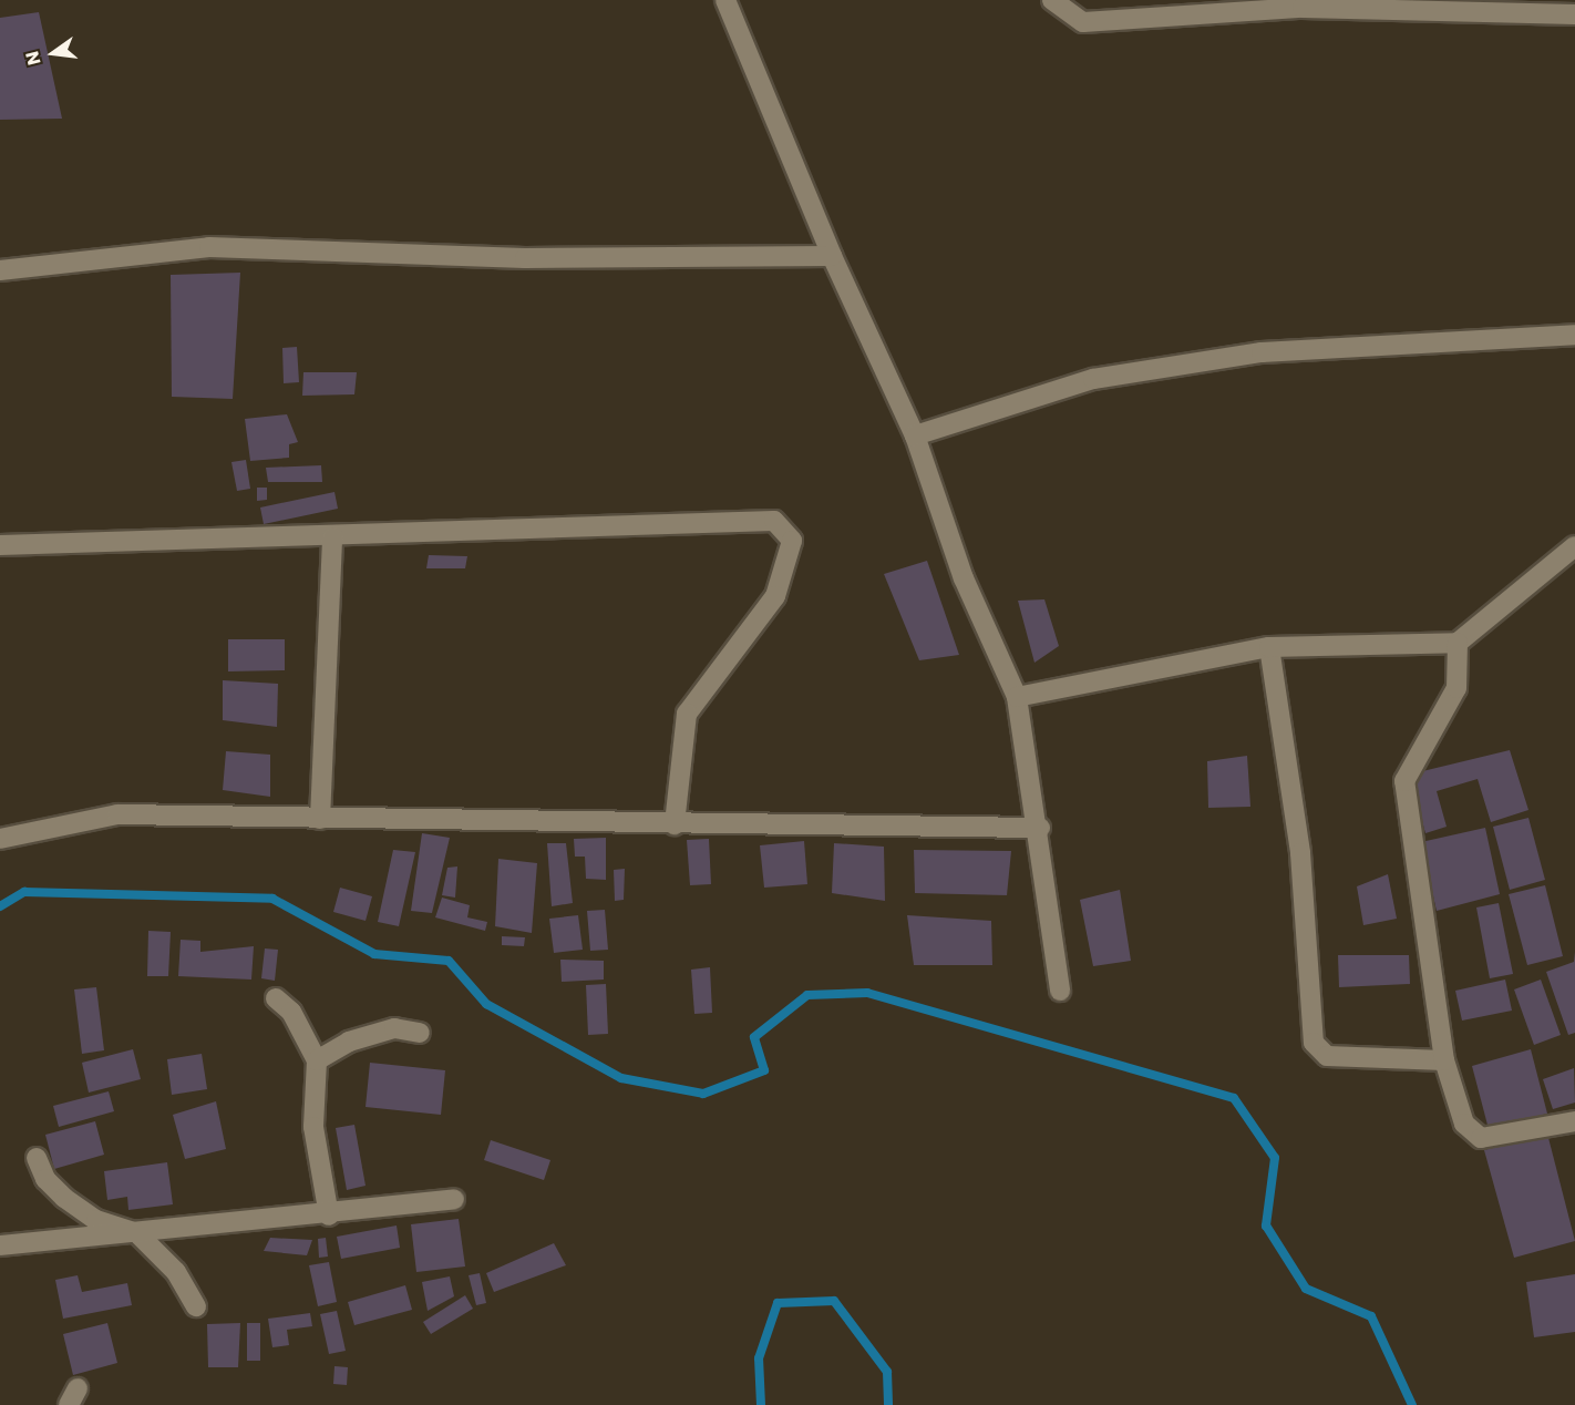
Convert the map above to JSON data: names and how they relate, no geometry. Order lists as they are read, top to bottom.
{
  "north": "left"
}
